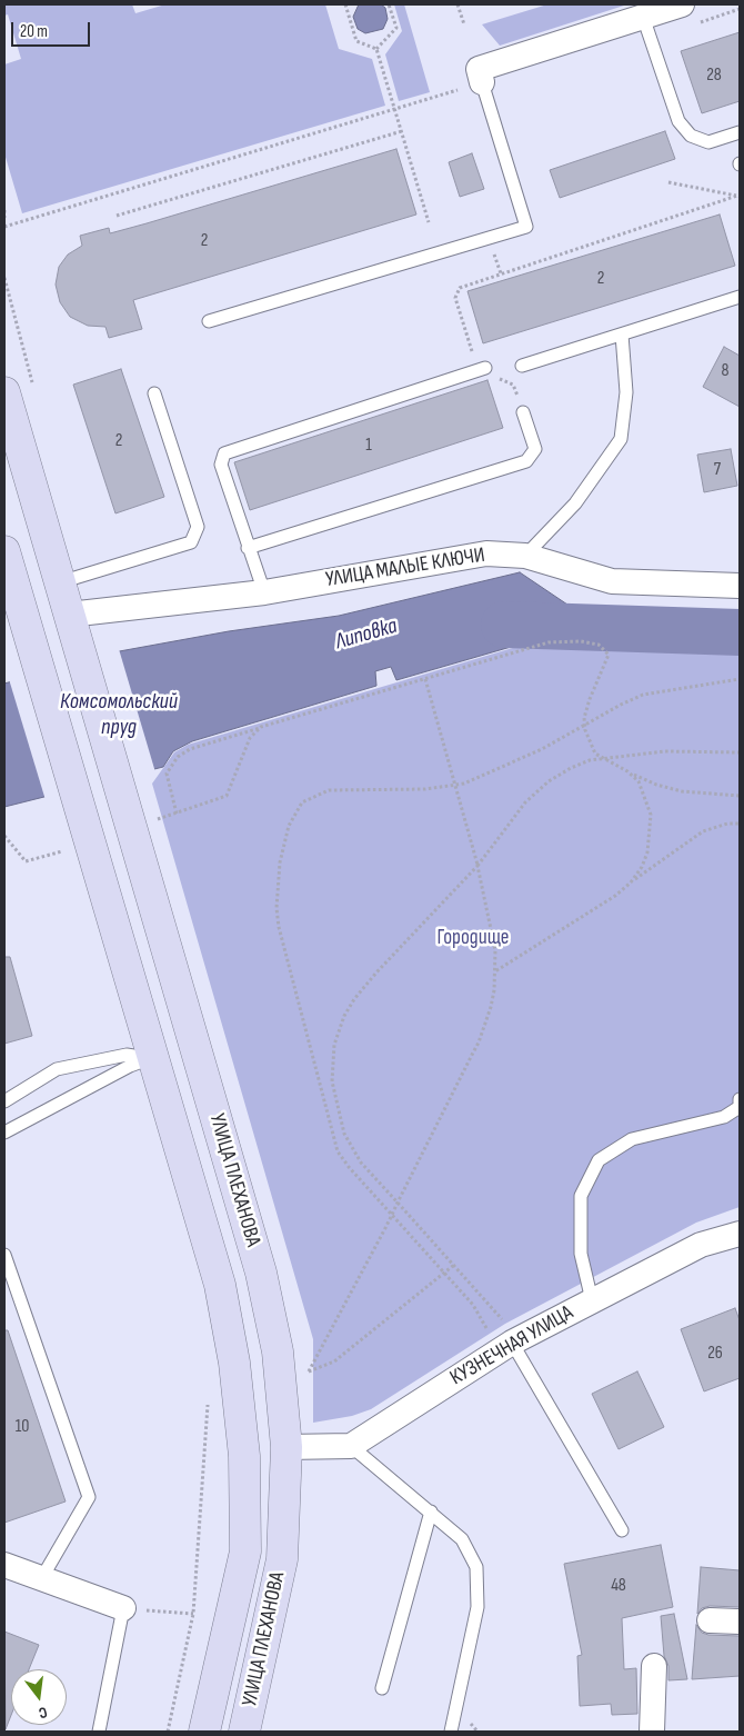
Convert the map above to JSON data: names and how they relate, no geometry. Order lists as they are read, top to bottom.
{
  "streets": {
    "main road": ["УЛИЦА ПЛЕХАНОВА"],
    "street": ["УЛИЦА МАЛЫЕ КЛЮЧИ", "КУЗНЕЧНАЯ УЛИЦА"]
  },
  "crossings": [
    ["УЛИЦА МАЛЫЕ КЛЮЧИ", "УЛИЦА ПЛЕХАНОВА"]
  ],
  "water": ["Липовка", "Комсомольский пруд"],
  "parks": ["Городище"],
  "house_numbers": [
    "28",
    "2",
    "2",
    "8",
    "2",
    "1",
    "7",
    "26",
    "10",
    "48"
  ],
  "scale_bar": "20 m",
  "north": "bottom"
}
